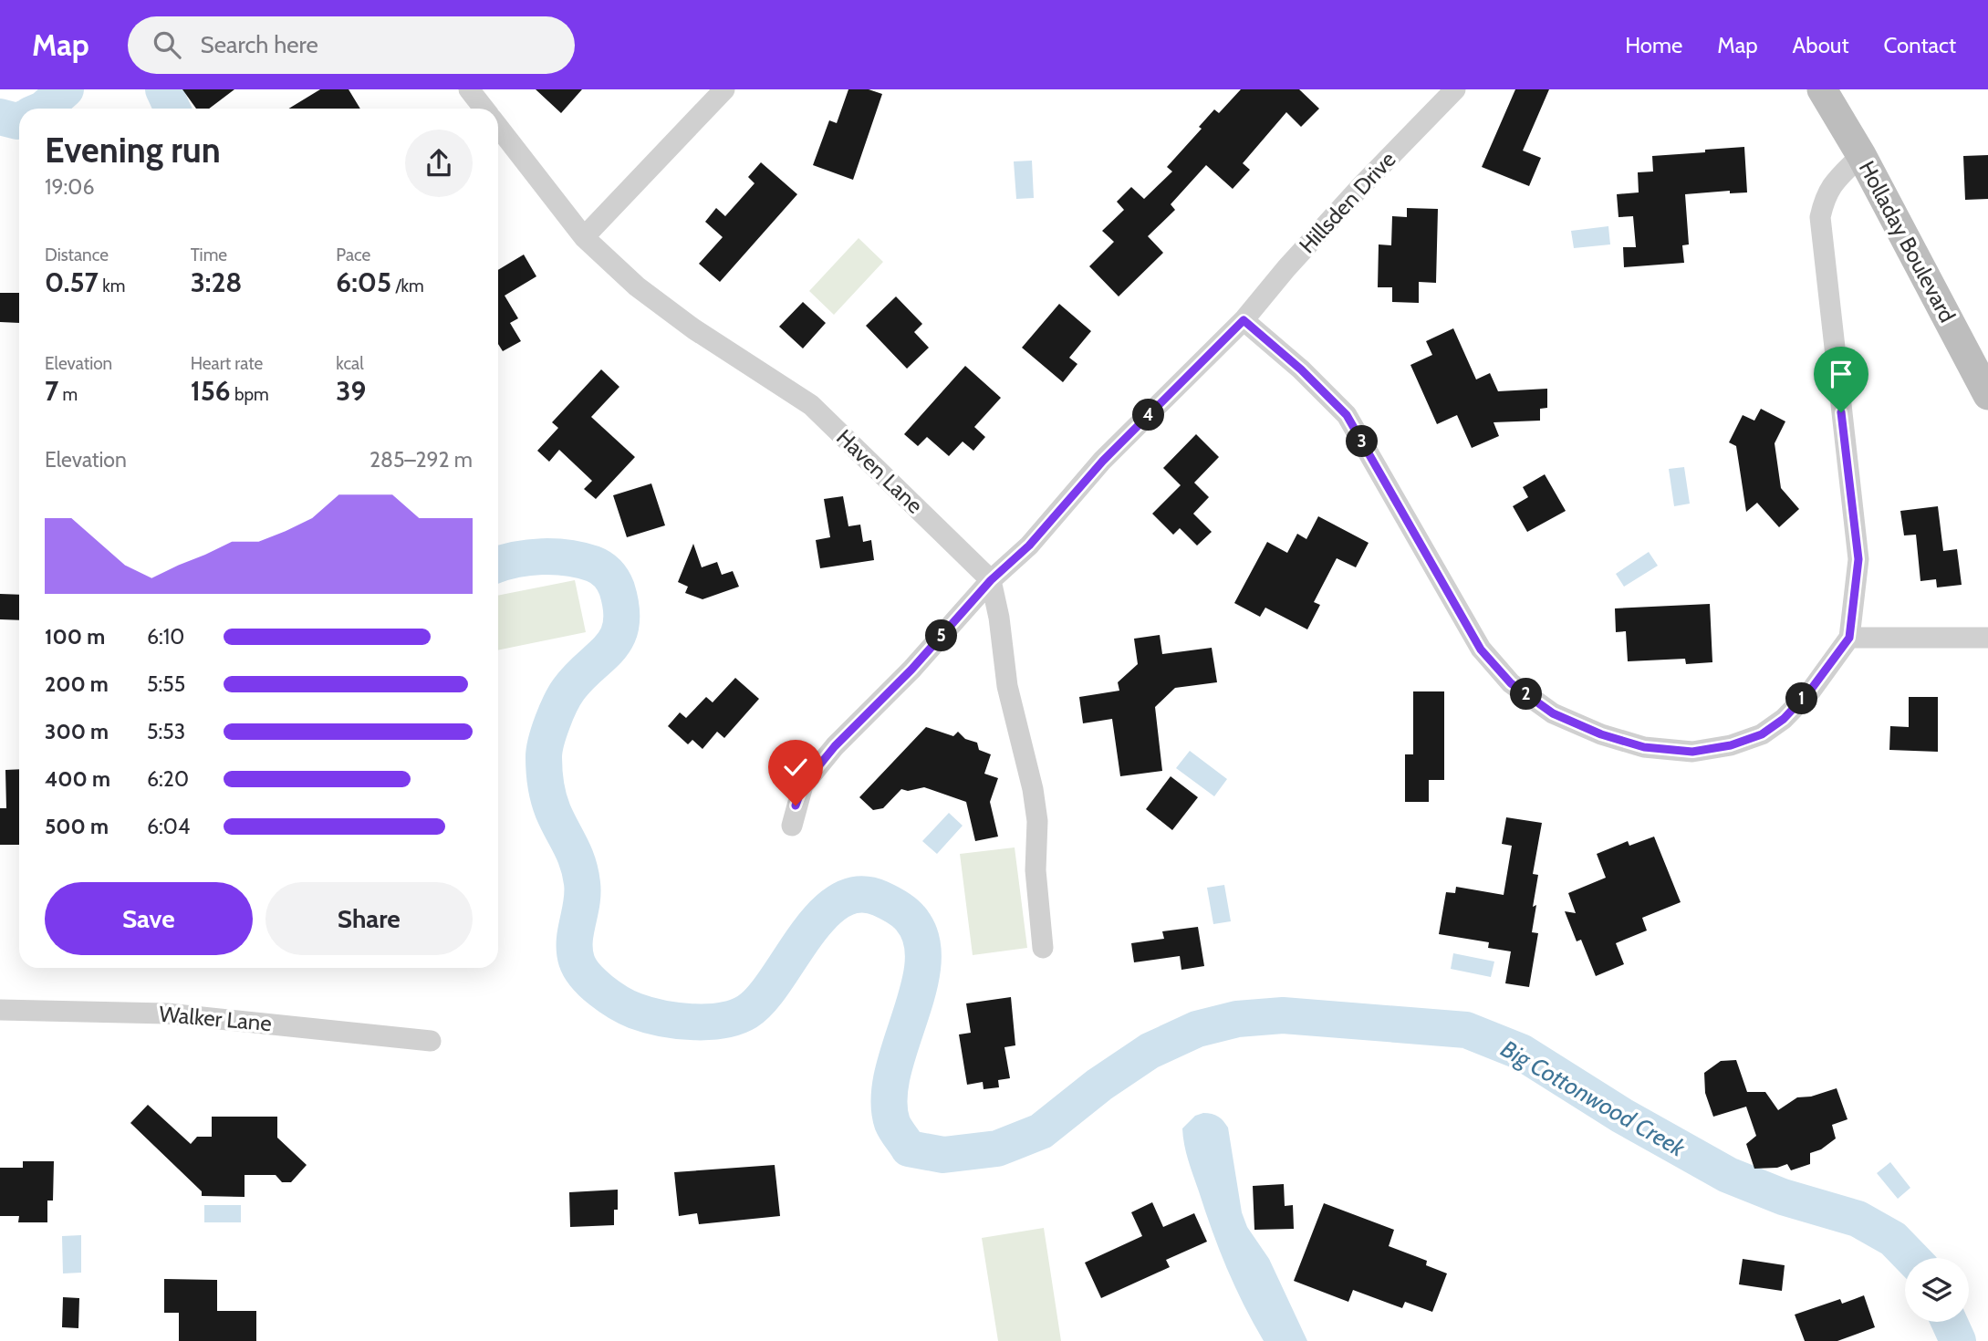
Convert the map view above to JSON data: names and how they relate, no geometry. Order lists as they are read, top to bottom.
{
  "streets": {
    "main road": ["Holladay Boulevard"],
    "street": ["Hillsden Drive", "Haven Lane", "Walker Lane"]
  },
  "crossings": [
    ["Hillsden Drive", "Haven Lane"]
  ],
  "water": ["Big Cottonwood Creek"],
  "page": {
    "header": "Map",
    "search": "Search here",
    "nav": [
      "Home",
      "Map",
      "About",
      "Contact"
    ],
    "heading": ["Evening run", "19:06"],
    "stats": [
      ["Distance", "0.57 km"],
      ["Time", "3:28"],
      ["Pace", "6:05 /km"],
      ["Elevation", "7 m"],
      ["Heart rate", "156 bpm"],
      ["kcal", "39"]
    ],
    "pins": [
      "4",
      "3",
      "5",
      "2",
      "1"
    ],
    "chart": ["Elevation", "285–292 m"],
    "list": [
      {
        "name": "100 m",
        "note": "6:10"
      },
      {
        "name": "200 m",
        "note": "5:55"
      },
      {
        "name": "300 m",
        "note": "5:53"
      },
      {
        "name": "400 m",
        "note": "6:20"
      },
      {
        "name": "500 m",
        "note": "6:04"
      }
    ],
    "buttons": ["Save", "Share"]
  }
}
